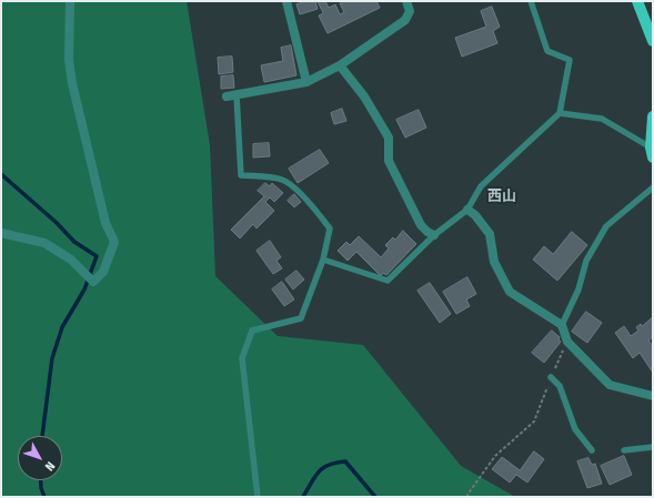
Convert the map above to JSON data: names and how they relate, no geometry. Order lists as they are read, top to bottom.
{
  "districts": ["西山"],
  "north": "bottom right"
}
